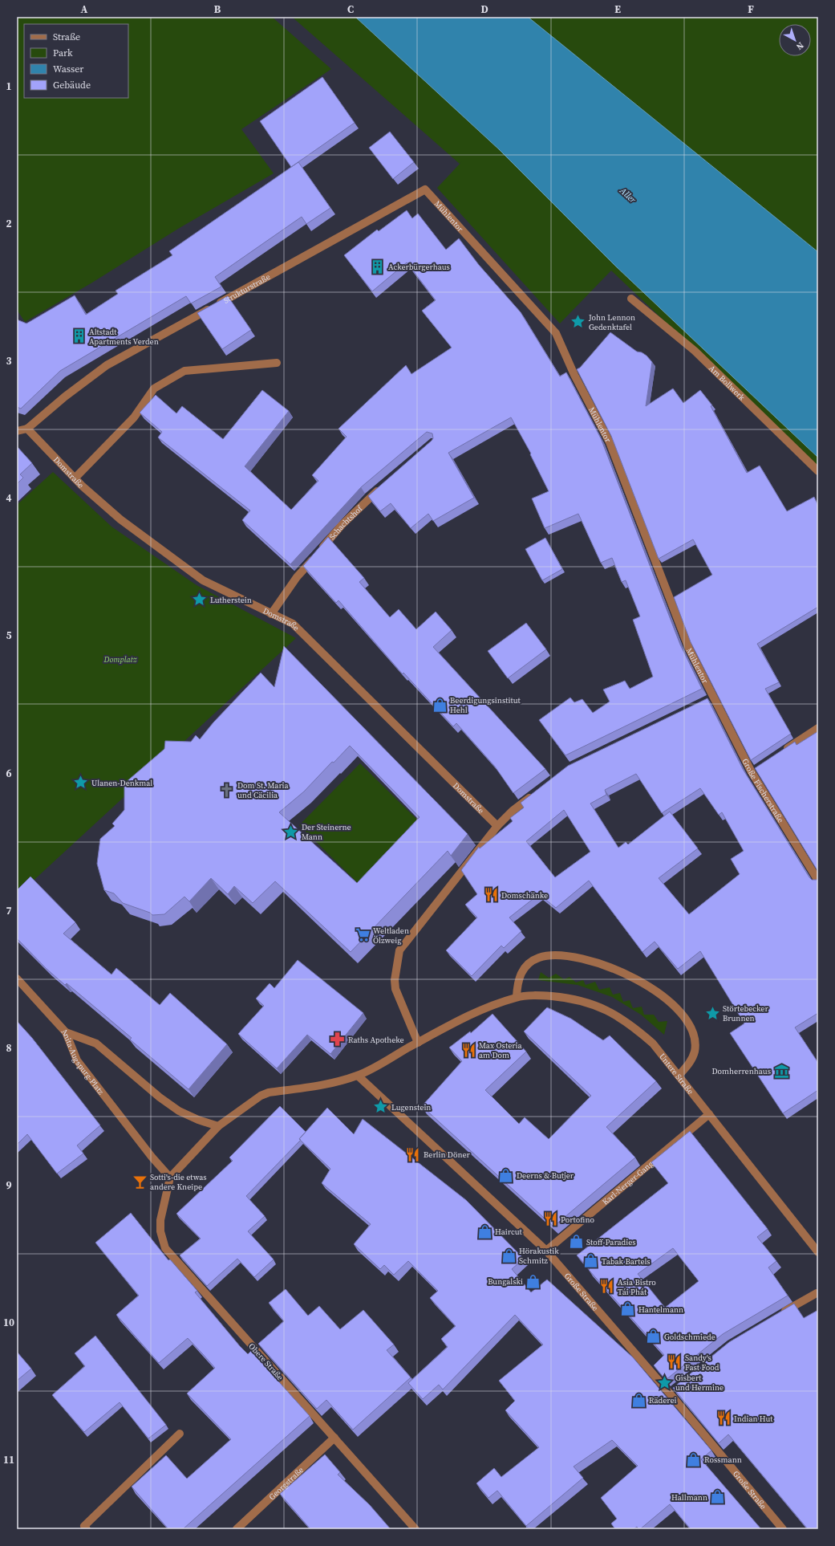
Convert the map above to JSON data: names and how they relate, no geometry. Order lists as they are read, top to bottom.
{
  "streets": {
    "street": [
      "Mühlentor",
      "Strukturstraße",
      "Am Bollwerk",
      "Domstraße",
      "Schachtshof",
      "Große Fischerstraße",
      "Anita-Augspurg-Platz",
      "Untere Straße",
      "Karl-Nerger-Gang",
      "Große Straße",
      "Obere Straße",
      "Georgstraße"
    ]
  },
  "crossings": [
    ["Mühlentor", "Strukturstraße"],
    ["Mühlentor", "Große Fischerstraße"],
    ["Strukturstraße", "Domstraße"],
    ["Domstraße", "Schachtshof"],
    ["Anita-Augspurg-Platz", "Obere Straße"],
    ["Untere Straße", "Karl-Nerger-Gang"],
    ["Karl-Nerger-Gang", "Große Straße"],
    ["Obere Straße", "Georgstraße"]
  ],
  "water": ["Aller"],
  "parks": ["Domplatz"],
  "places": {
    "building": ["Ackerbürgerhaus", "Altstadt Apartments Verden"],
    "place": [
      "John Lennon Gedenktafel",
      "Lutherstein",
      "Ulanen-Denkmal",
      "Der Steinerne Mann",
      "Störtebecker Brunnen",
      "Lugenstein",
      "Gisbert und Hermine"
    ],
    "shop": [
      "Beerdigungsinstitut Hehl",
      "Deerns & Butjer",
      "Haircut",
      "Stoff-Paradies",
      "Hörakustik Schmitz",
      "Tabak Bartels",
      "Bungalski",
      "Hantelmann",
      "Goldschmiede",
      "Räderei",
      "Rossmann",
      "Hallmann"
    ],
    "church": ["Dom St. Maria und Cäcilia"],
    "restaurant": [
      "Domschänke",
      "Max Osteria am Dom",
      "Berlin Döner",
      "Portofino",
      "Asia Bistro Tái Phát",
      "Sandy's Fast Food",
      "Indian Hut"
    ],
    "supermarket": ["Weltladen Ölzweig"],
    "pharmacy": ["Raths Apotheke"],
    "museum": ["Domherrenhaus"],
    "bar": ["Sotti's-die etwas andere Kneipe"]
  },
  "legend": [
    "Straße",
    "Park",
    "Wasser",
    "Gebäude"
  ],
  "north": "bottom right",
  "grid": {
    "columns": [
      "A",
      "B",
      "C",
      "D",
      "E",
      "F"
    ],
    "rows": [
      "1",
      "2",
      "3",
      "4",
      "5",
      "6",
      "7",
      "8",
      "9",
      "10",
      "11"
    ]
  }
}
